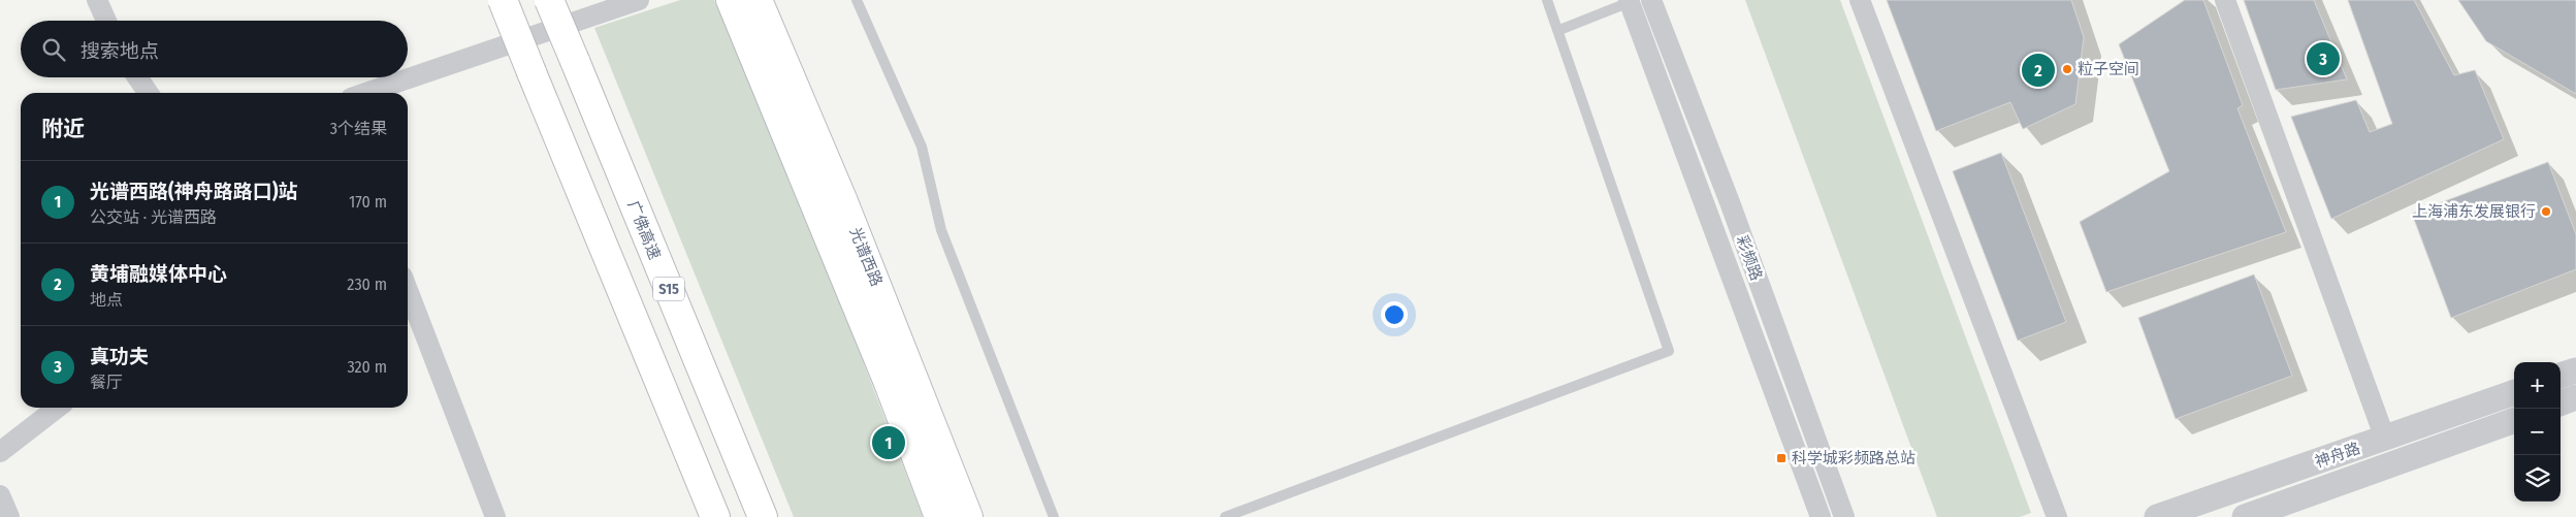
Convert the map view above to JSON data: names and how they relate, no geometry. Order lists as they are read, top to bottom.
{
  "streets": {
    "main road": ["广佛高速", "光谱西路", "S15"],
    "street": ["彩频路", "神舟路"]
  },
  "places": {
    "other": ["粒子空间", "上海浦东发展银行"],
    "transit": ["科学城彩频路总站"]
  },
  "page": {
    "search": "搜索地点",
    "pins": ["3", "2", "1"],
    "heading": ["附近", "3个结果"],
    "list": [
      {
        "mark": "1",
        "name": "光谱西路(神舟路路口)站",
        "note": "公交站 · 光谱西路",
        "value": "170 m"
      },
      {
        "mark": "2",
        "name": "黄埔融媒体中心",
        "note": "地点",
        "value": "230 m"
      },
      {
        "mark": "3",
        "name": "真功夫",
        "note": "餐厅",
        "value": "320 m"
      }
    ],
    "map_buttons": ["+", "−"]
  }
}
